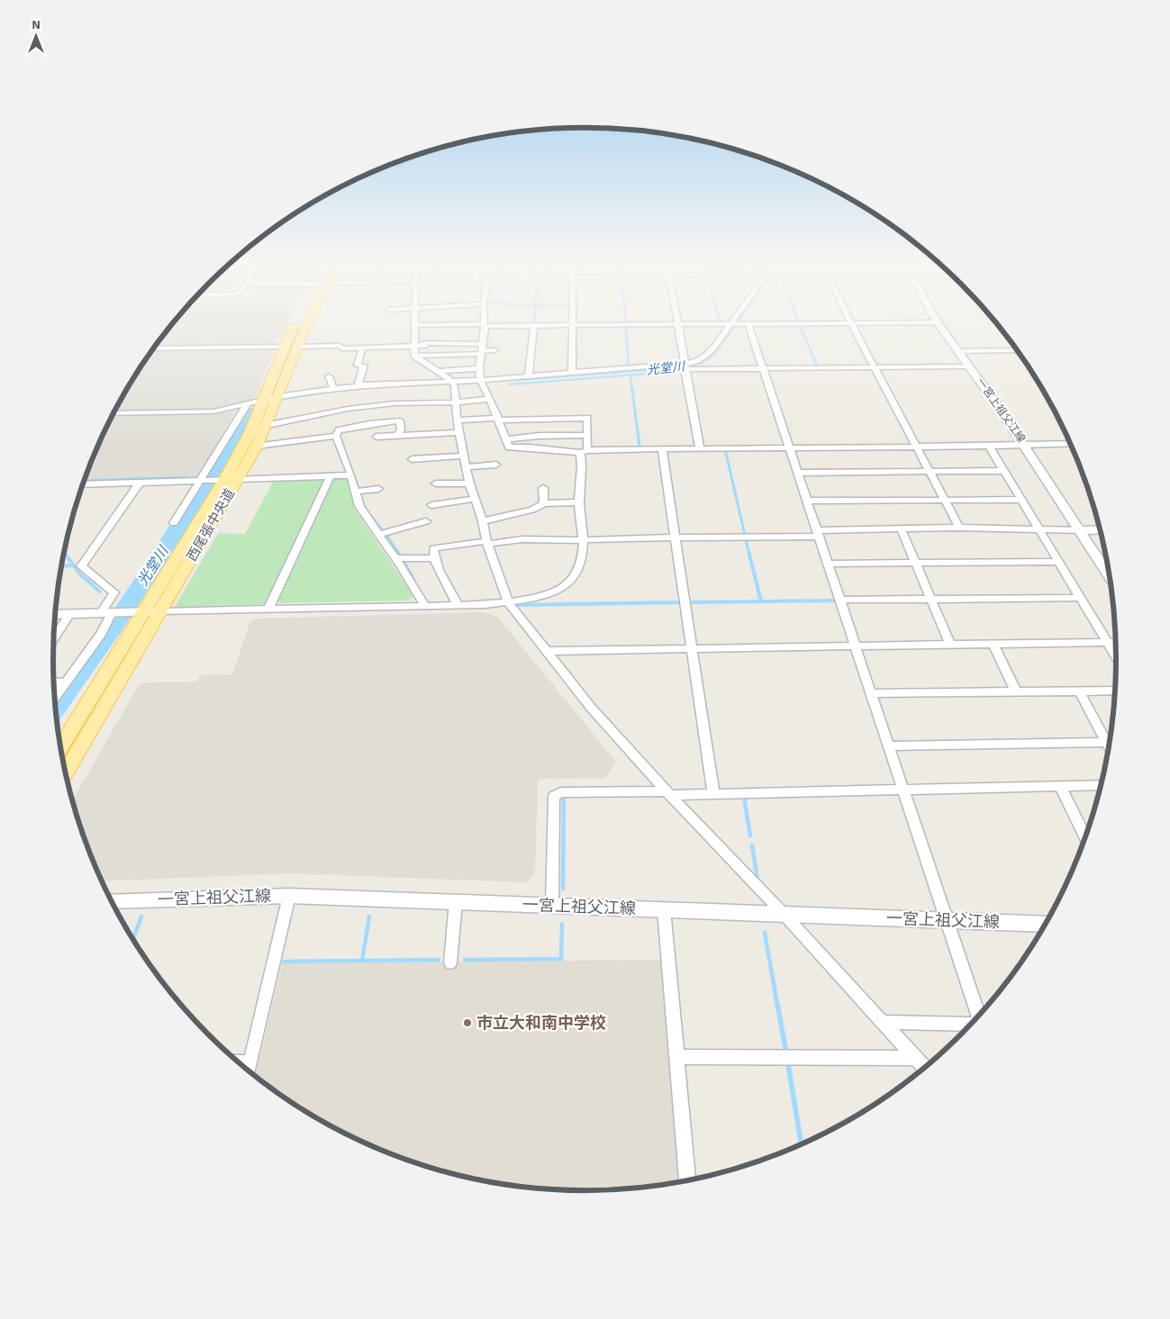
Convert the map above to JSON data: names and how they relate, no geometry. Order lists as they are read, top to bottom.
{
  "streets": {
    "main road": ["一宮上祖父江線", "西尾張中央道"]
  },
  "water": ["光堂川"],
  "places": ["市立大和南中学校"],
  "north": "top"
}
